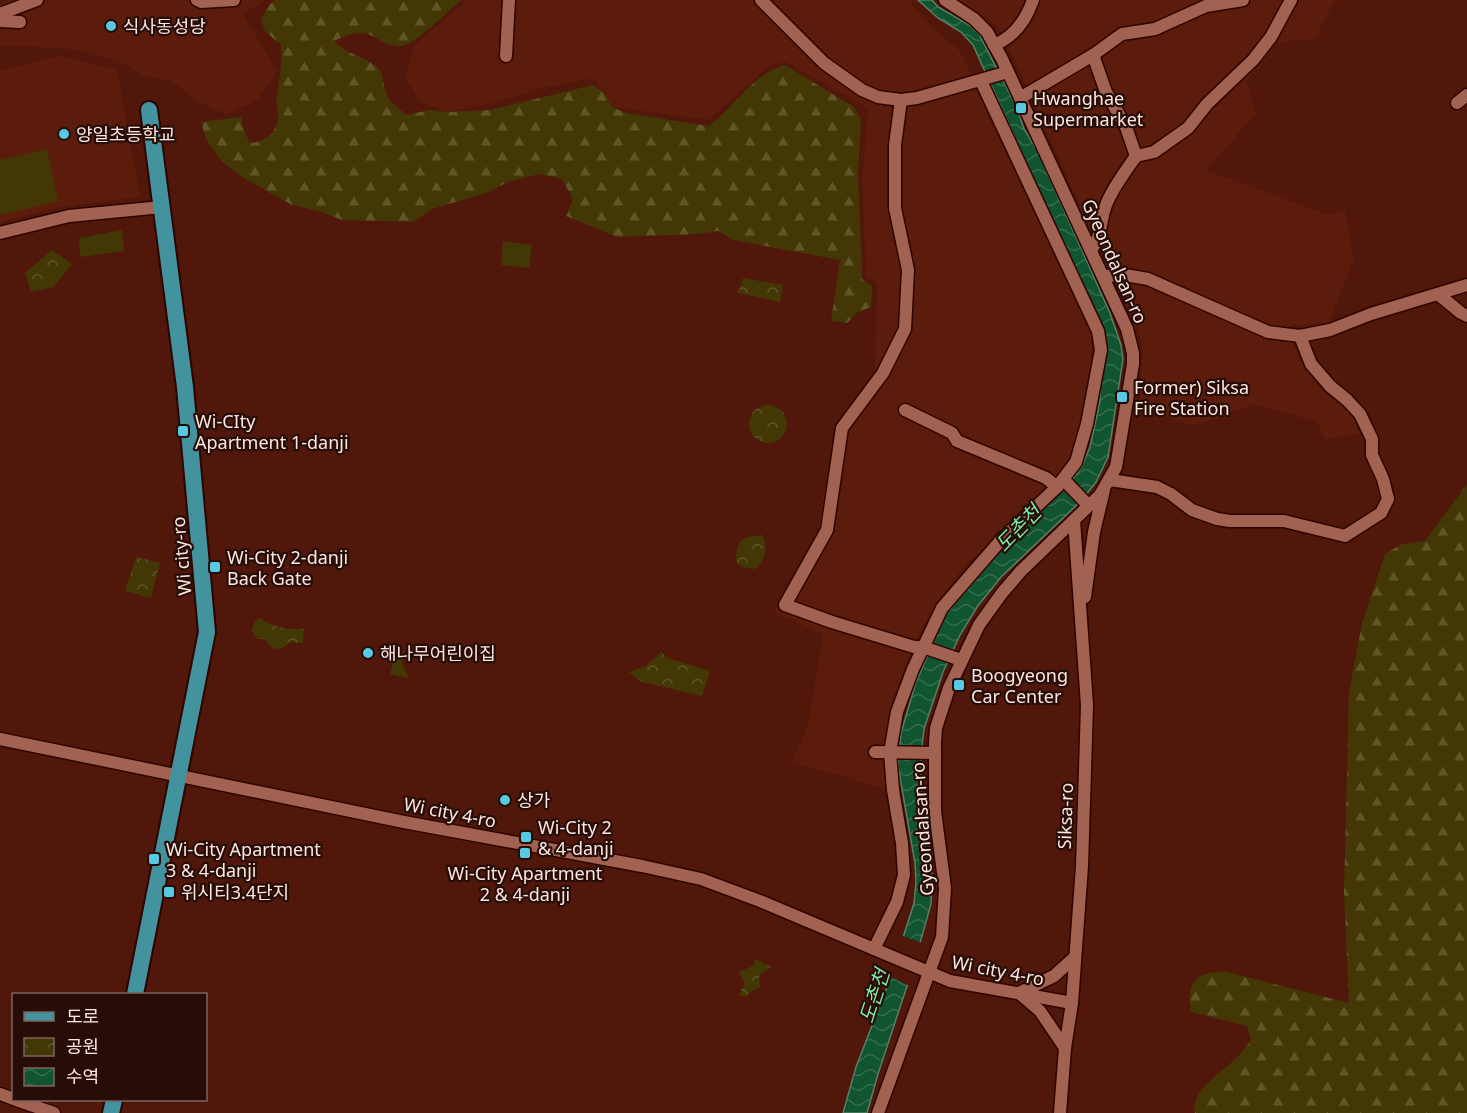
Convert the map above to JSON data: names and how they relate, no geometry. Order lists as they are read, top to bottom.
{
  "streets": {
    "main road": ["Wi city-ro"],
    "street": ["Gyeondalsan-ro", "Wi city 4-ro", "Siksa-ro"]
  },
  "crossings": [
    ["Gyeondalsan-ro", "Wi city 4-ro"],
    ["Gyeondalsan-ro", "Siksa-ro"],
    ["Wi city-ro", "Wi city 4-ro"],
    ["Wi city 4-ro", "Siksa-ro"]
  ],
  "water": ["도촌천"],
  "places": {
    "other": [
      "식사동성당",
      "양일초등학교",
      "해나무어린이집",
      "상가"
    ],
    "transit": [
      "Hwanghae Supermarket",
      "Former) Siksa Fire Station",
      "Wi-CIty Apartment 1-danji",
      "Wi-City 2-danji Back Gate",
      "Boogyeong Car Center",
      "Wi-City 2 & 4-danji",
      "Wi-City Apartment 2 & 4-danji",
      "Wi-City Apartment 3 & 4-danji",
      "위시티3.4단지"
    ]
  },
  "legend": ["도로", "공원", "수역"]
}
